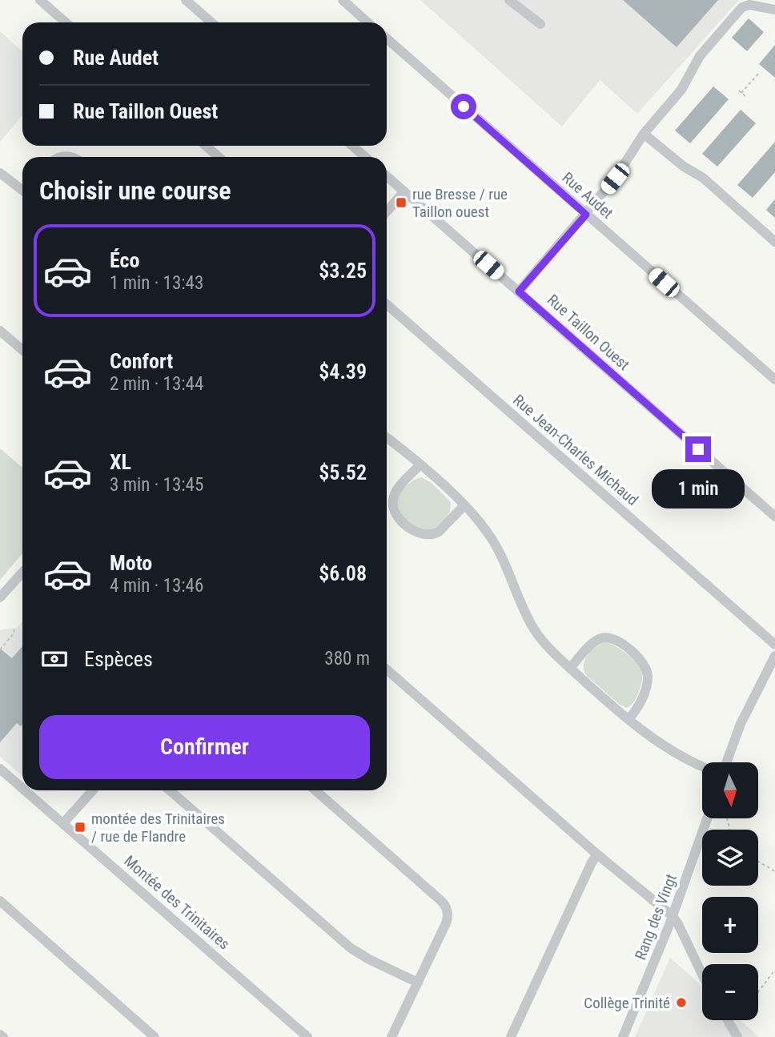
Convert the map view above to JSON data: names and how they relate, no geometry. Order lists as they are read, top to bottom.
{
  "streets": {
    "street": [
      "Rue Audet",
      "Rue Taillon Ouest",
      "Rue Jean-Charles Michaud",
      "Montée des Trinitaires",
      "Rang des Vingt"
    ]
  },
  "places": {
    "transit": ["rue Bresse / rue Taillon ouest", "montée des Trinitaires / rue de Flandre"],
    "other": ["Collège Trinité"]
  },
  "north": "bottom",
  "page": {
    "banner": ["Rue Audet", "Rue Taillon Ouest"],
    "heading": "Choisir une course",
    "list": [
      {
        "name": "Éco",
        "note": "1 min · 13:43",
        "value": "$3.25"
      },
      {
        "name": "Confort",
        "note": "2 min · 13:44",
        "value": "$4.39"
      },
      {
        "name": "XL",
        "note": "3 min · 13:45",
        "value": "$5.52"
      },
      {
        "name": "Moto",
        "note": "4 min · 13:46",
        "value": "$6.08"
      }
    ],
    "bubble": "1 min",
    "pay": ["Espèces", "380 m"],
    "buttons": "Confirmer",
    "map_buttons": ["+", "−"]
  }
}
